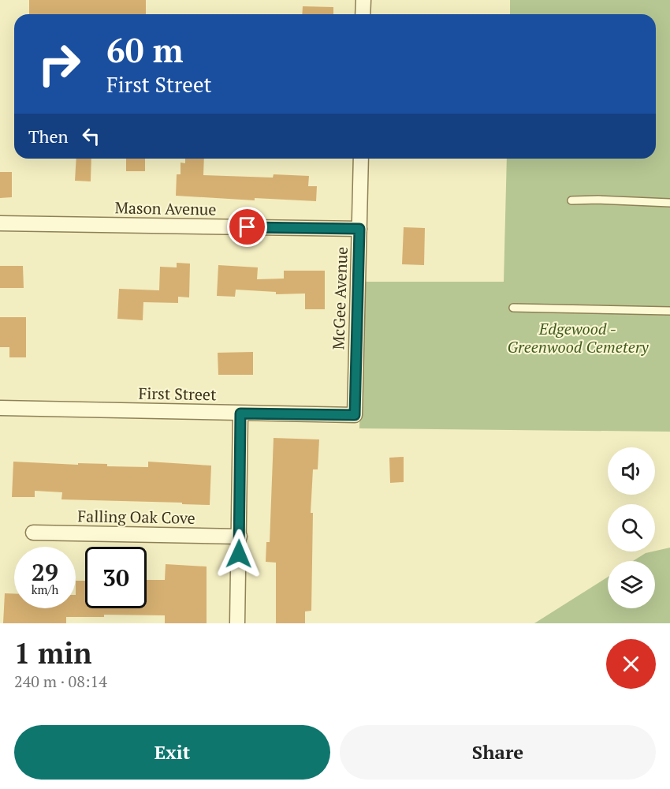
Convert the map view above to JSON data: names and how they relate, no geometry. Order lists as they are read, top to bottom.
{
  "streets": {
    "street": [
      "Mason Avenue",
      "McGee Avenue",
      "First Street",
      "Falling Oak Cove"
    ]
  },
  "crossings": [
    ["Mason Avenue", "McGee Avenue"],
    ["McGee Avenue", "First Street"]
  ],
  "parks": ["Edgewood - Greenwood Cemetery"],
  "page": {
    "turn": ["60 m", "First Street"],
    "then": "Then",
    "speed": "29 km/h",
    "limit": "30",
    "heading": ["1 min", "240 m · 08:14"],
    "buttons": ["Exit", "Share"]
  }
}
